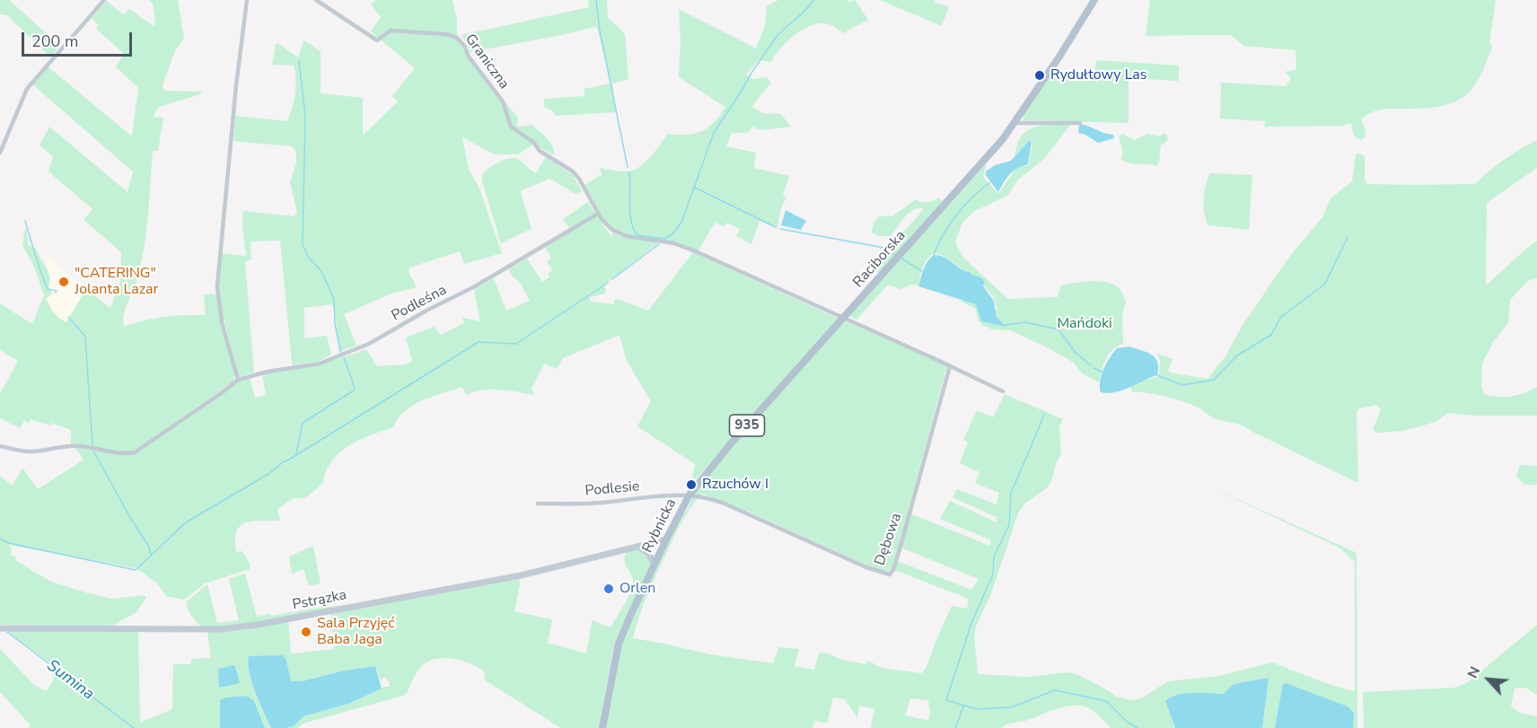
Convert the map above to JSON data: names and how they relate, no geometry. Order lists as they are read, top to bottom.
{
  "streets": {
    "main road": [
      "Raciborska",
      "935",
      "Rybnicka",
      "Pstrązka"
    ],
    "street": [
      "Graniczna",
      "Podleśna",
      "Podlesie",
      "Dębowa"
    ]
  },
  "crossings": [
    ["Graniczna", "Podleśna"],
    ["Raciborska", "Rybnicka"],
    ["Podlesie", "Rybnicka"],
    ["Podlesie", "Dębowa"],
    ["Rybnicka", "Dębowa"],
    ["Rybnicka", "Pstrązka"]
  ],
  "water": ["Sumina"],
  "parks": ["Mańdoki"],
  "places": [
    "Rydułtowy Las",
    "\"CATERING\" Jolanta Lazar",
    "Rzuchów I",
    "Orlen",
    "Sala Przyjęć Baba Jaga"
  ],
  "scale_bar": "200 m",
  "north": "top left"
}
